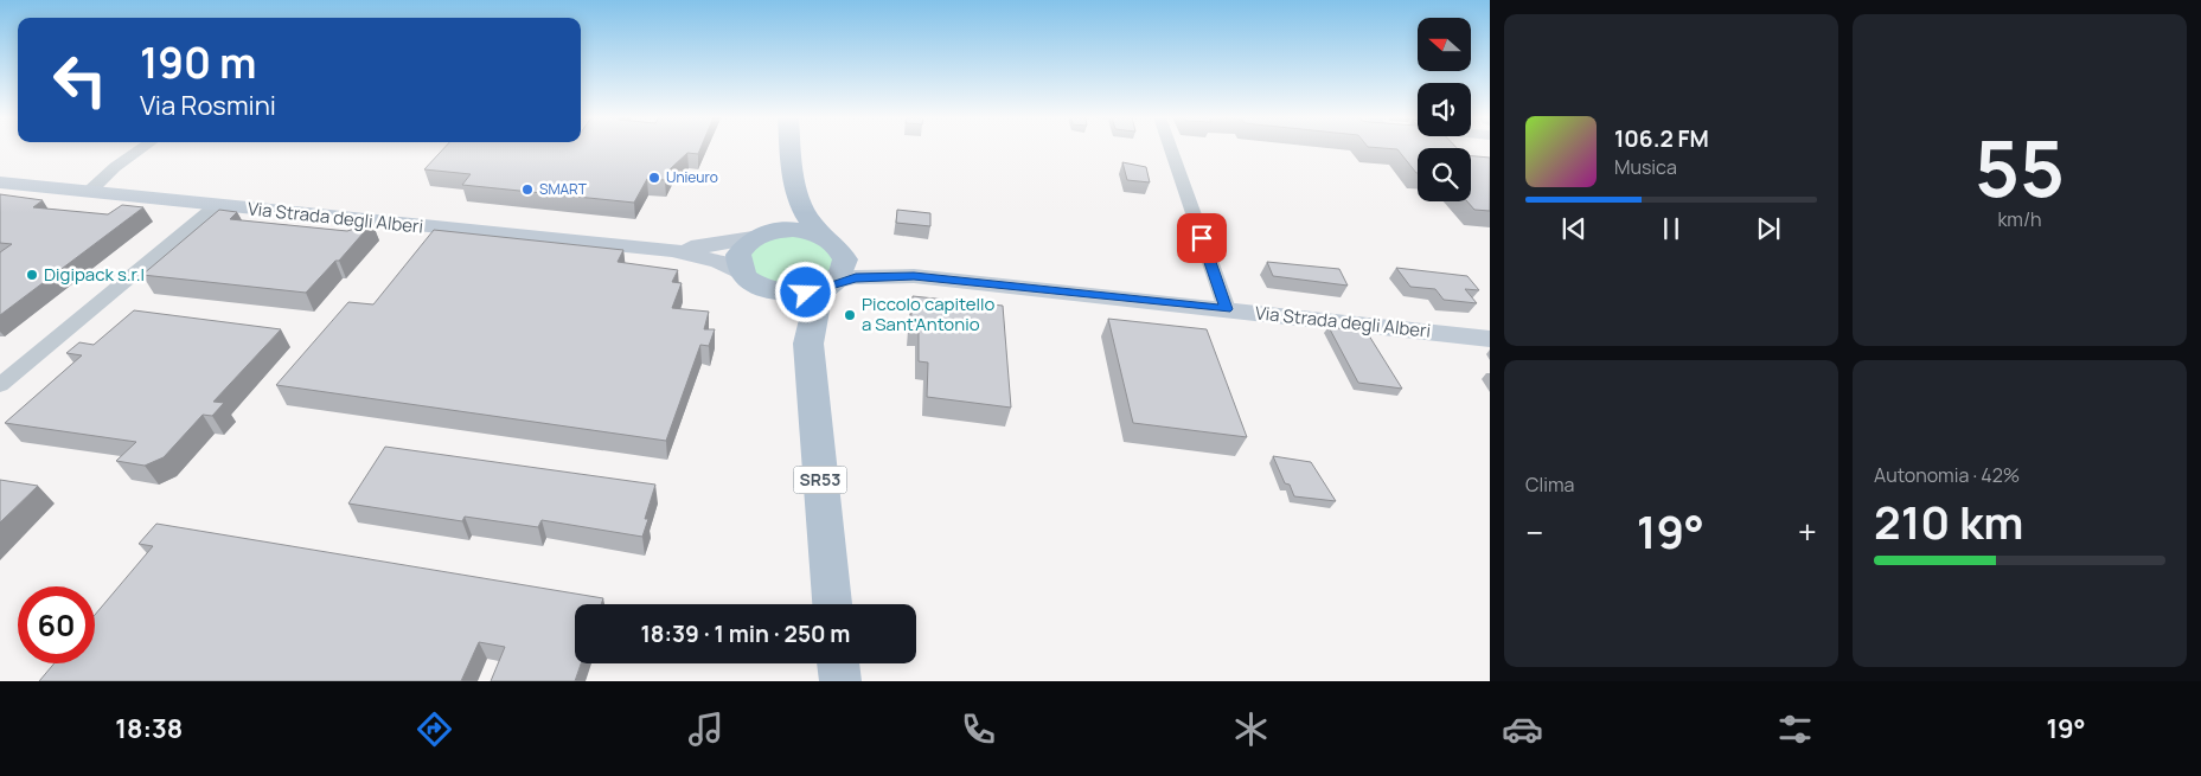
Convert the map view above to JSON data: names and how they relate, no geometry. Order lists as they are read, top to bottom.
{
  "streets": {
    "main road": ["Via Strada degli Alberi", "SR53"]
  },
  "crossings": [
    ["Via Strada degli Alberi", "SR53"]
  ],
  "places": [
    "Unieuro",
    "SMART",
    "Digipack s.r.l",
    "Piccolo capitello a Sant'Antonio"
  ],
  "north": "left",
  "page": {
    "tile": [
      ["55", "km/h"],
      "Clima",
      ["Autonomia · 42%", "210 km"]
    ],
    "turn": ["190 m", "Via Rosmini"],
    "song": ["106.2 FM", "Musica"],
    "heat": ["−", "19°", "+"],
    "limit": "60",
    "trip": "18:39 · 1 min · 250 m",
    "tabs": ["18:38", "19°"]
  }
}
